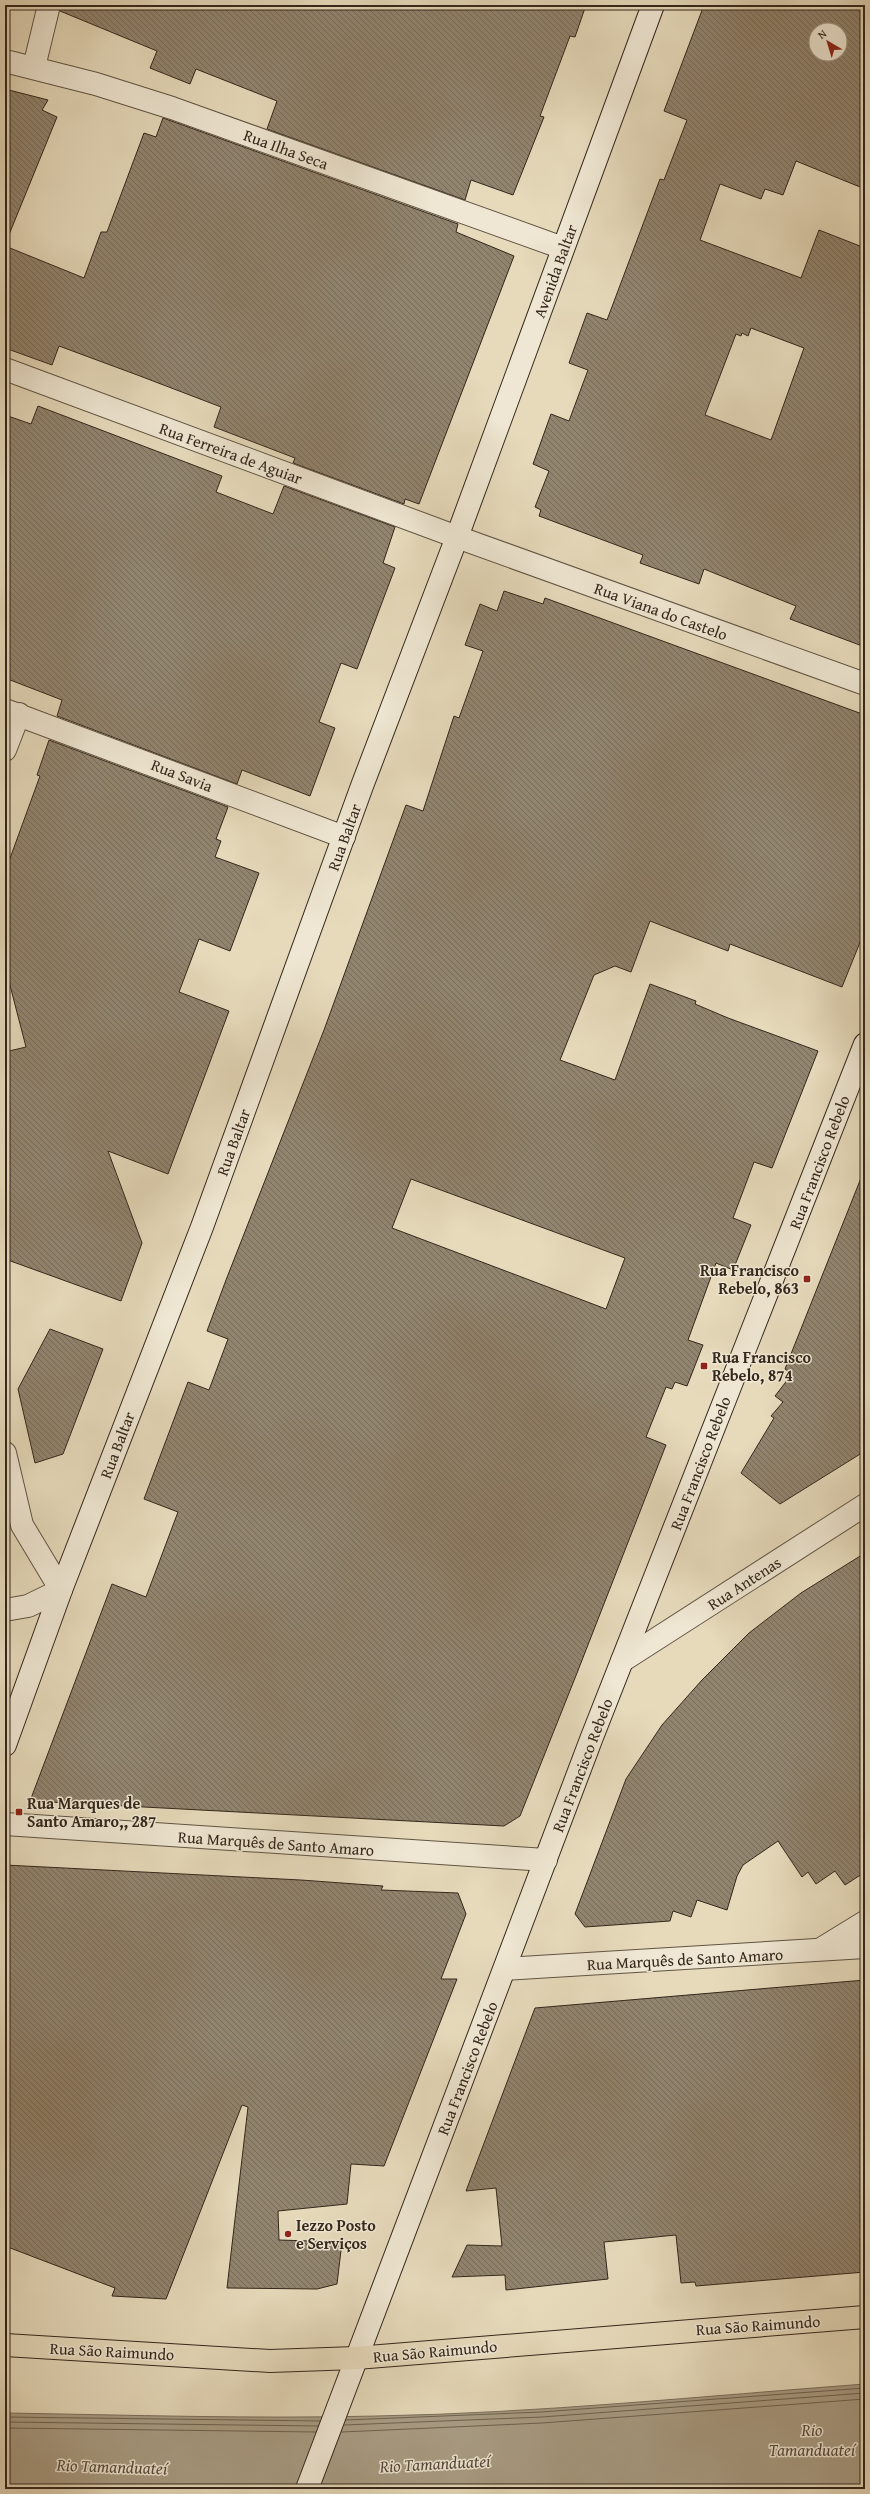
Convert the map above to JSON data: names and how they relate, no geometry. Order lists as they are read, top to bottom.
{
  "streets": {
    "highway": ["Rua São Raimundo"],
    "street": [
      "Rua Ilha Seca",
      "Avenida Baltar",
      "Rua Ferreira de Aguiar",
      "Rua Viana do Castelo",
      "Rua Savia",
      "Rua Baltar",
      "Rua Francisco Rebelo",
      "Rua Antenas",
      "Rua Marquês de Santo Amaro"
    ]
  },
  "crossings": [
    ["Rua Ilha Seca", "Avenida Baltar"],
    ["Avenida Baltar", "Rua Ferreira de Aguiar"],
    ["Avenida Baltar", "Rua Viana do Castelo"],
    ["Avenida Baltar", "Rua Baltar"],
    ["Rua Ferreira de Aguiar", "Rua Viana do Castelo"],
    ["Rua Ferreira de Aguiar", "Rua Baltar"],
    ["Rua Viana do Castelo", "Rua Baltar"],
    ["Rua Savia", "Rua Baltar"],
    ["Rua Francisco Rebelo", "Rua Antenas"],
    ["Rua Francisco Rebelo", "Rua Marquês de Santo Amaro"],
    ["Rua Francisco Rebelo", "Rua São Raimundo"]
  ],
  "water": ["Rio Tamanduateí"],
  "places": {
    "transit": ["Rua Francisco Rebelo, 863", "Rua Francisco Rebelo, 874", "Rua Marques de Santo Amaro,, 287"],
    "other": ["Iezzo Posto e Serviços"]
  },
  "north": "top left"
}
